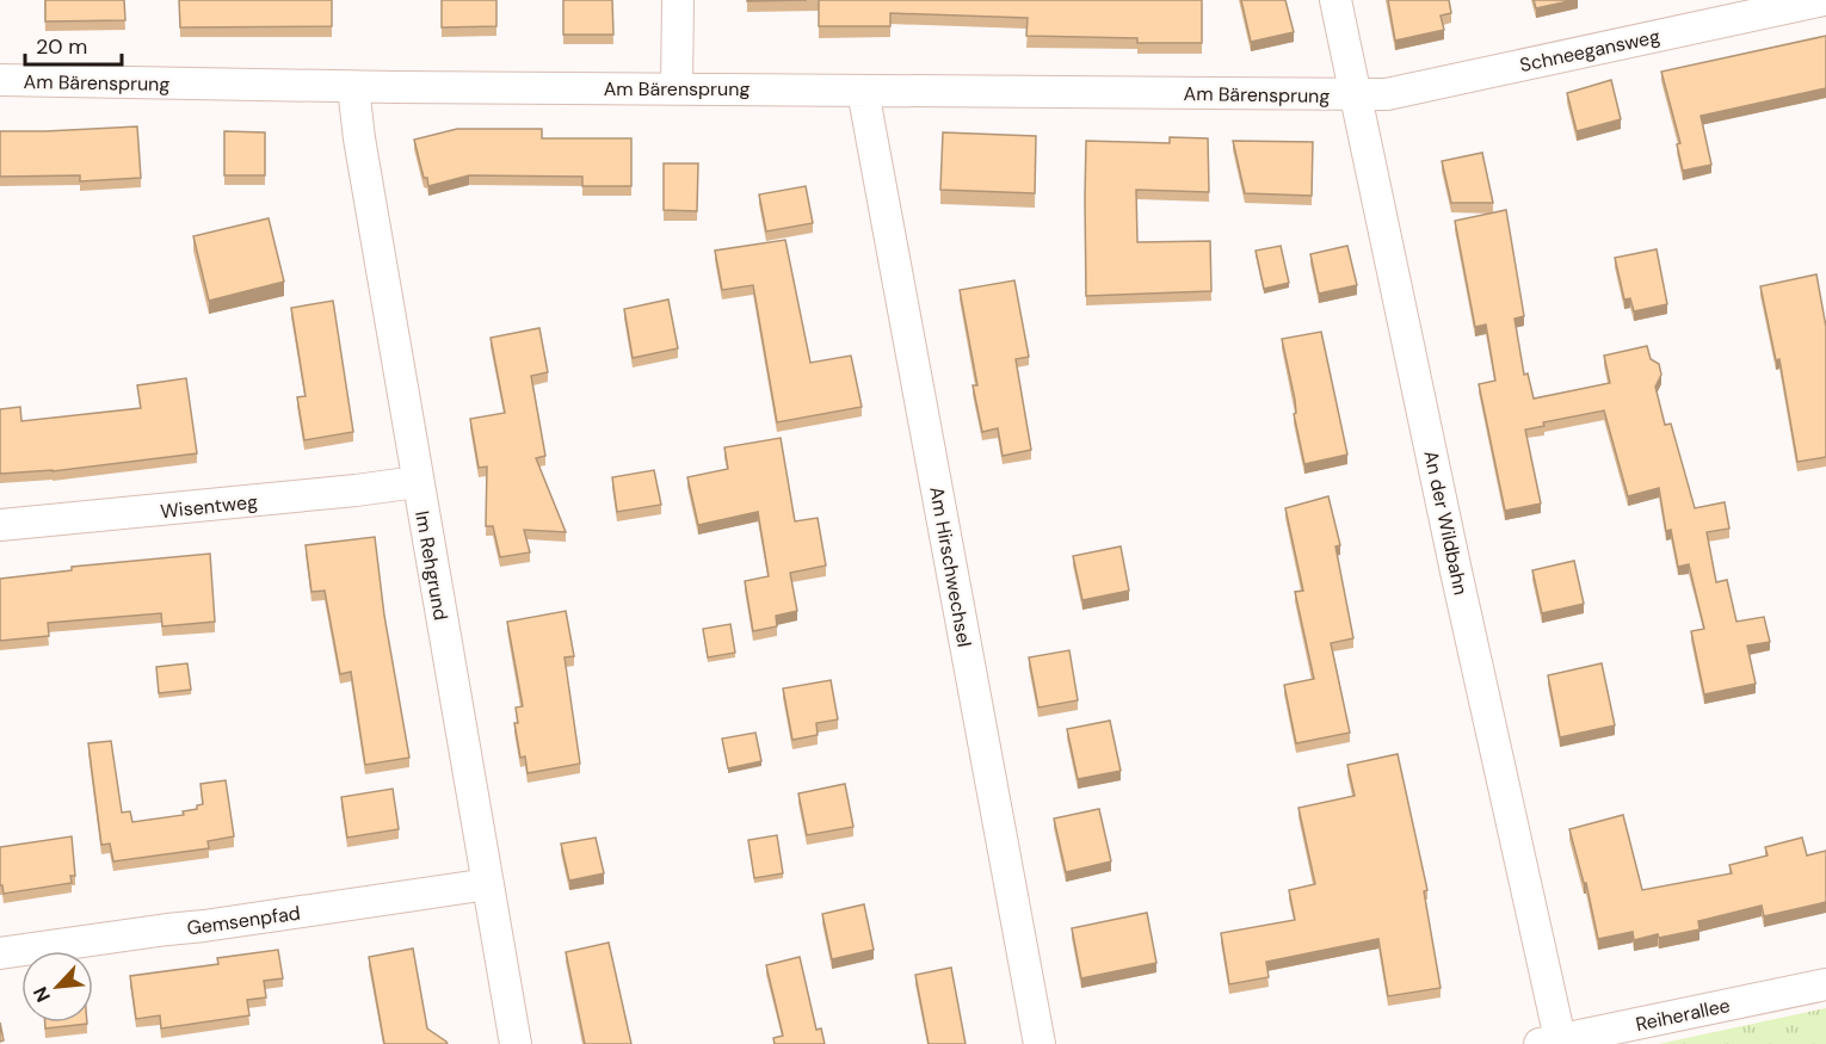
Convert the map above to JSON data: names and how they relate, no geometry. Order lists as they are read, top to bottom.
{
  "streets": {
    "street": [
      "Schneegansweg",
      "Am Bärensprung",
      "Wisentweg",
      "An der Wildbahn",
      "Im Rehgrund",
      "Am Hirschwechsel",
      "Gemsenpfad",
      "Reiherallee"
    ]
  },
  "crossings": [
    ["Schneegansweg", "Am Bärensprung"],
    ["Schneegansweg", "An der Wildbahn"],
    ["Am Bärensprung", "An der Wildbahn"],
    ["Am Bärensprung", "Im Rehgrund"],
    ["Am Bärensprung", "Am Hirschwechsel"],
    ["Wisentweg", "Im Rehgrund"],
    ["An der Wildbahn", "Reiherallee"],
    ["Im Rehgrund", "Gemsenpfad"]
  ],
  "scale_bar": "20 m",
  "north": "bottom left"
}
